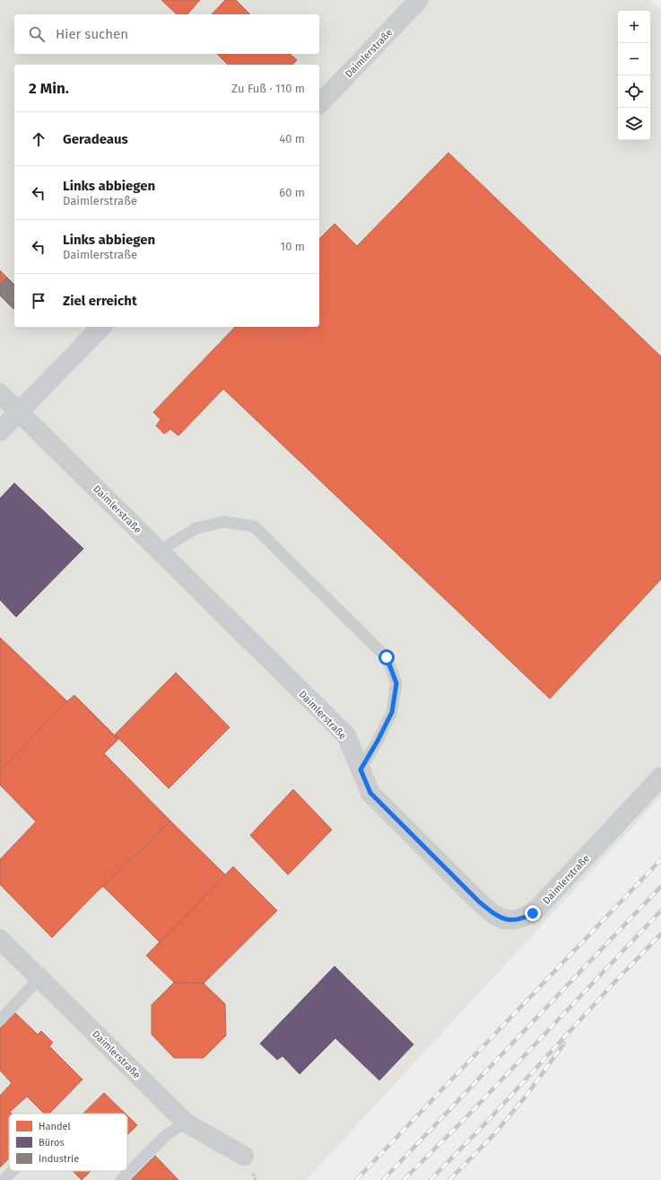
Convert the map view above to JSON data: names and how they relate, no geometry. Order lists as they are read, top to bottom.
{
  "streets": {
    "street": ["Daimlerstraße"]
  },
  "legend": ["Handel", "Büros", "Industrie"],
  "page": {
    "map_buttons": ["+", "−"],
    "search": "Hier suchen",
    "heading": ["2 Min.", "Zu Fuß · 110 m"],
    "list": [
      ["Geradeaus", "40 m"],
      ["Links abbiegen", "Daimlerstraße", "60 m"],
      ["Links abbiegen", "Daimlerstraße", "10 m"],
      "Ziel erreicht"
    ]
  }
}
